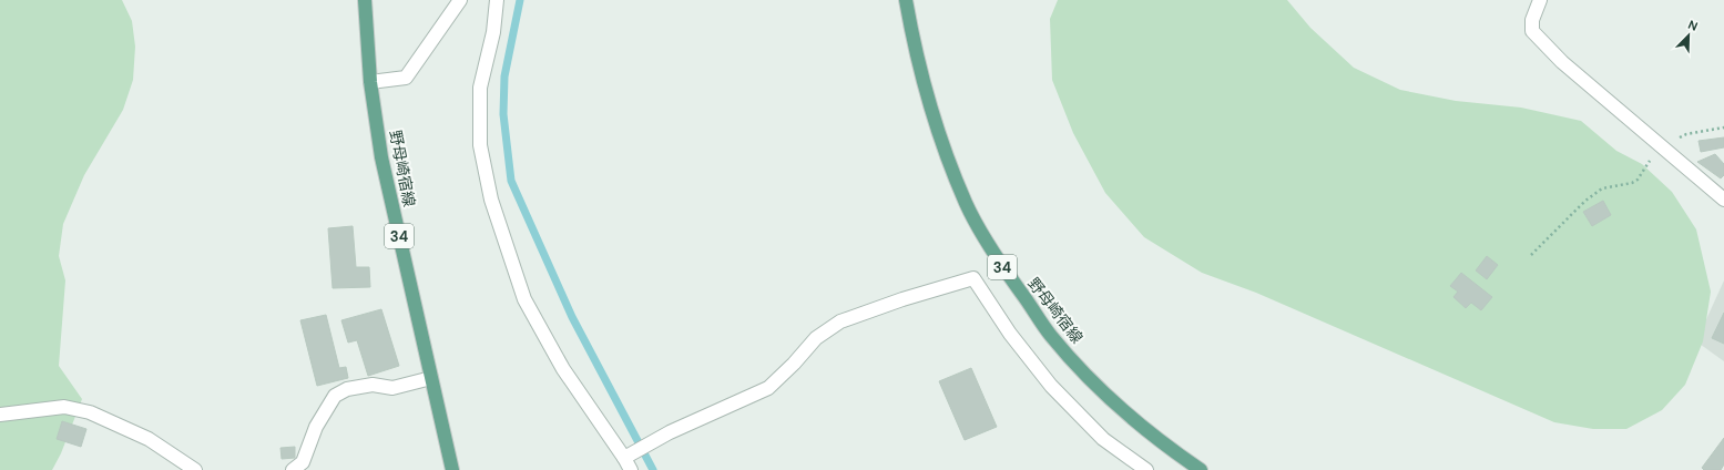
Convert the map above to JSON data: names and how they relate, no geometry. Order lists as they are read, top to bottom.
{
  "streets": {
    "main road": ["野母崎宿線", "34"]
  },
  "north": "top right"
}
